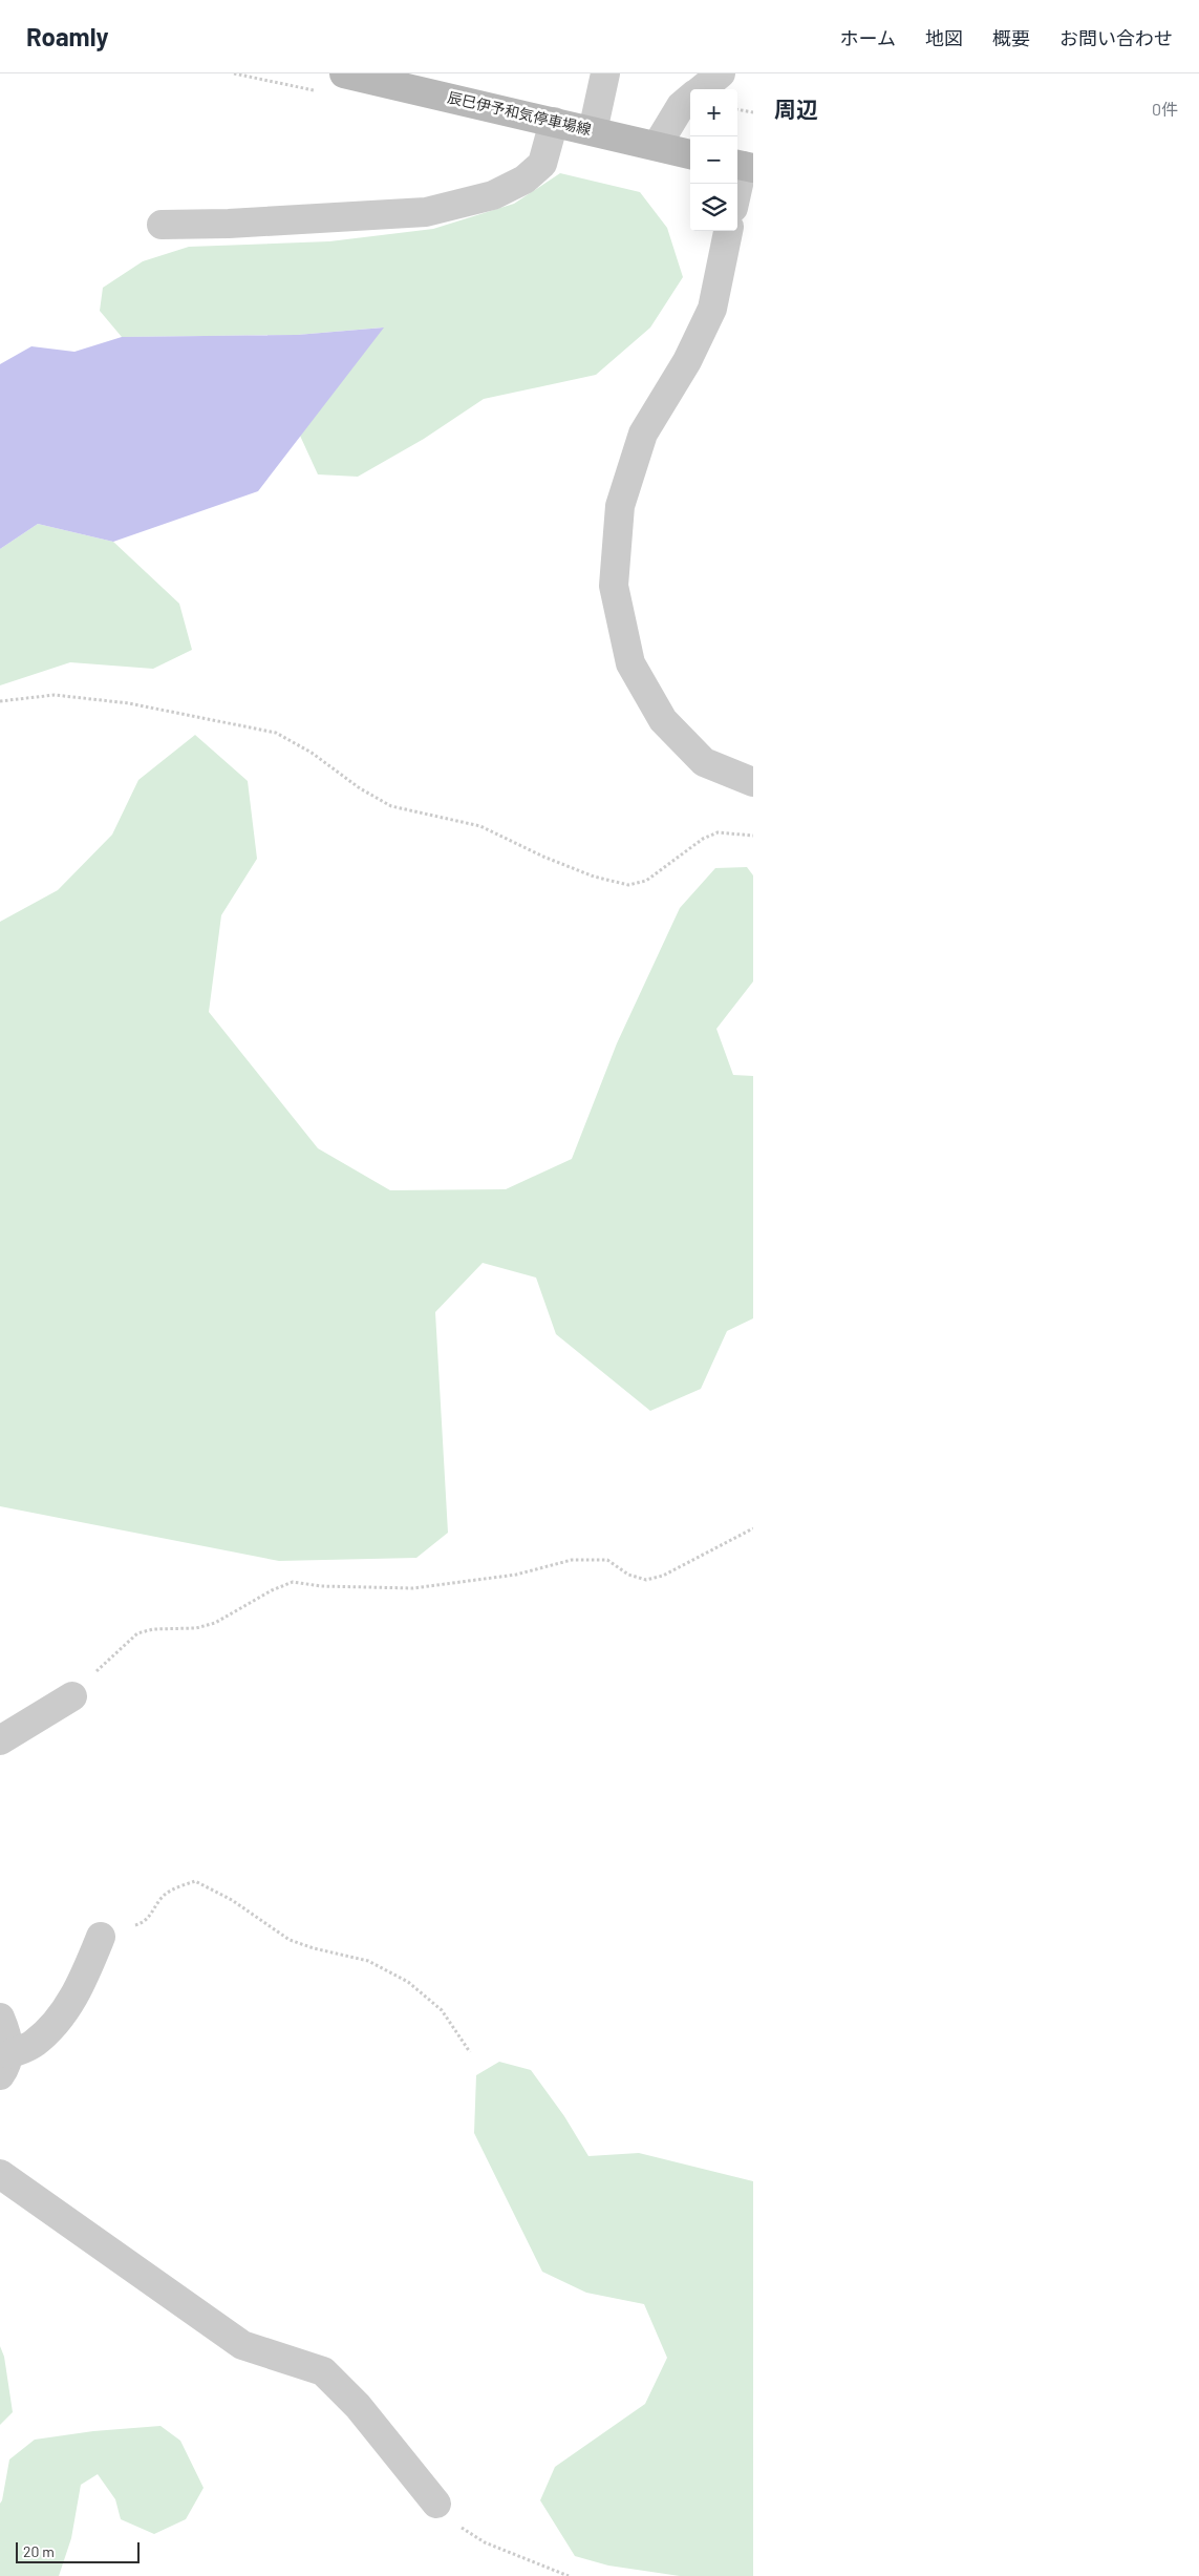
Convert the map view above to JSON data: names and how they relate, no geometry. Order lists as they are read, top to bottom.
{
  "streets": {
    "main road": ["辰巳伊予和気停車場線"]
  },
  "scale_bar": "20 m",
  "page": {
    "header": "Roamly",
    "nav": [
      "ホーム",
      "地図",
      "概要",
      "お問い合わせ"
    ],
    "heading": ["周辺", "0件"],
    "map_buttons": ["+", "−"],
    "scale": "20 m"
  }
}
